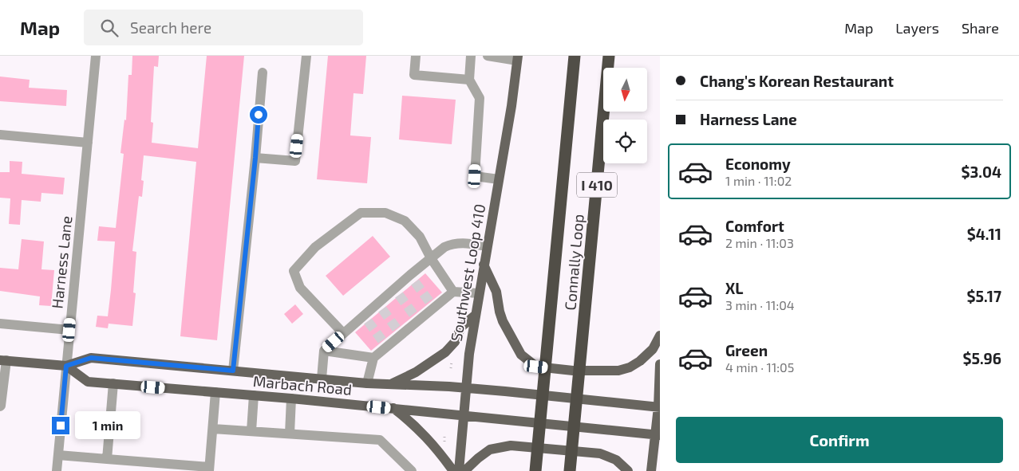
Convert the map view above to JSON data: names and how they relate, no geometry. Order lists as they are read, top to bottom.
{
  "streets": {
    "highway": ["I 410", "Connally Loop"],
    "main road": ["Southwest Loop 410", "Marbach Road"],
    "street": ["Harness Lane"]
  },
  "crossings": [
    ["Harness Lane", "Marbach Road"],
    ["Southwest Loop 410", "Marbach Road"]
  ],
  "north": "bottom",
  "page": {
    "header": "Map",
    "search": "Search here",
    "nav": ["Map", "Layers", "Share"],
    "banner": ["Chang's Korean Restaurant", "Harness Lane"],
    "list": [
      {
        "name": "Economy",
        "note": "1 min · 11:02",
        "value": "$3.04"
      },
      {
        "name": "Comfort",
        "note": "2 min · 11:03",
        "value": "$4.11"
      },
      {
        "name": "XL",
        "note": "3 min · 11:04",
        "value": "$5.17"
      },
      {
        "name": "Green",
        "note": "4 min · 11:05",
        "value": "$5.96"
      }
    ],
    "buttons": "Confirm",
    "bubble": "1 min"
  }
}
